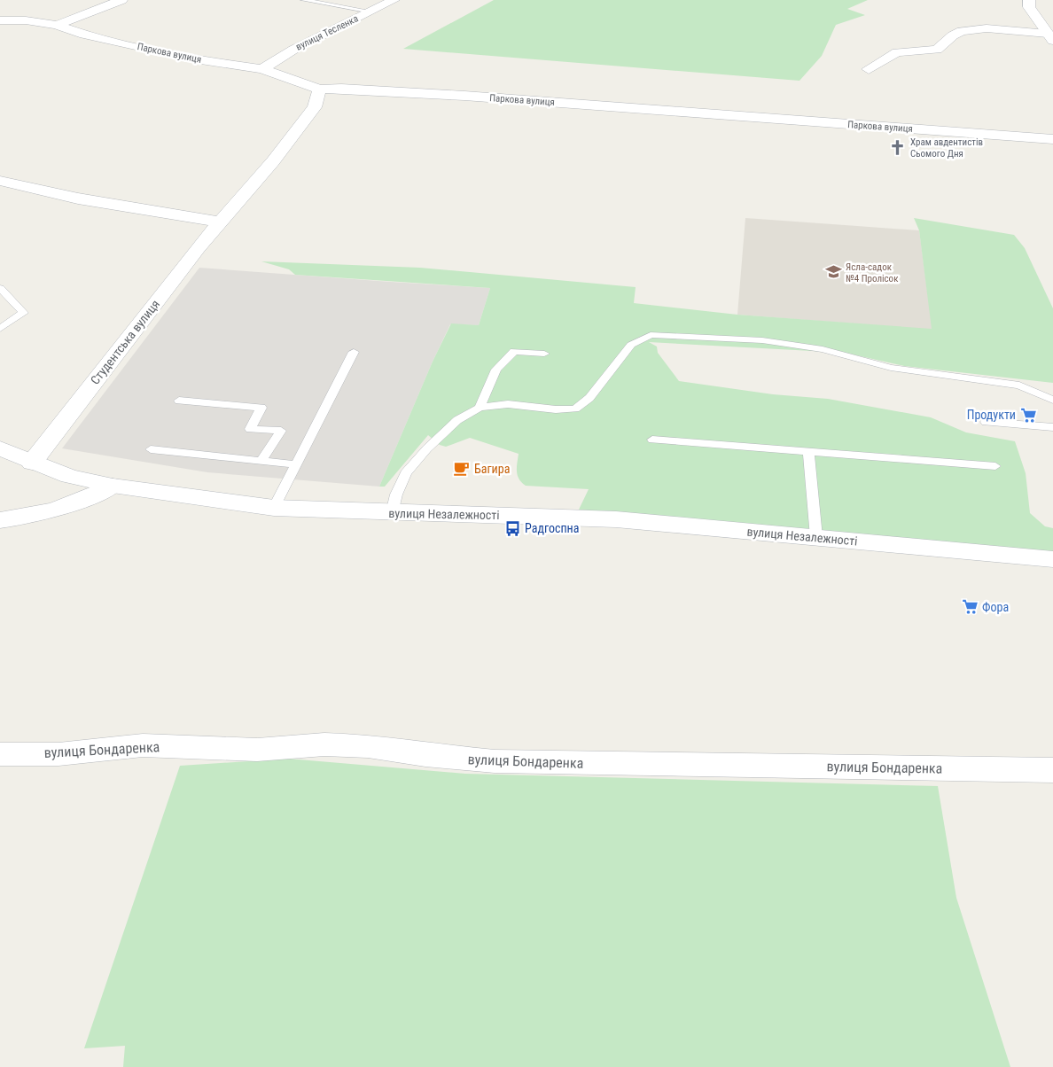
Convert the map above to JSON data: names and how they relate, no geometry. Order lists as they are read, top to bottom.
{
  "streets": {
    "street": [
      "вулиця Тесленка",
      "Паркова вулиця",
      "Студентська вулиця",
      "вулиця Незалежності",
      "вулиця Бондаренка"
    ]
  },
  "crossings": [
    ["вулиця Тесленка", "Паркова вулиця"],
    ["Паркова вулиця", "Студентська вулиця"],
    ["Студентська вулиця", "вулиця Незалежності"]
  ],
  "places": {
    "church": ["Храм авдентистів Сьомого Дня"],
    "school or university": ["Ясла-садок №4 Пролісок"],
    "supermarket": ["Продукти", "Фора"],
    "cafe": ["Багира"],
    "bus stop": ["Радгоспна"]
  }
}
